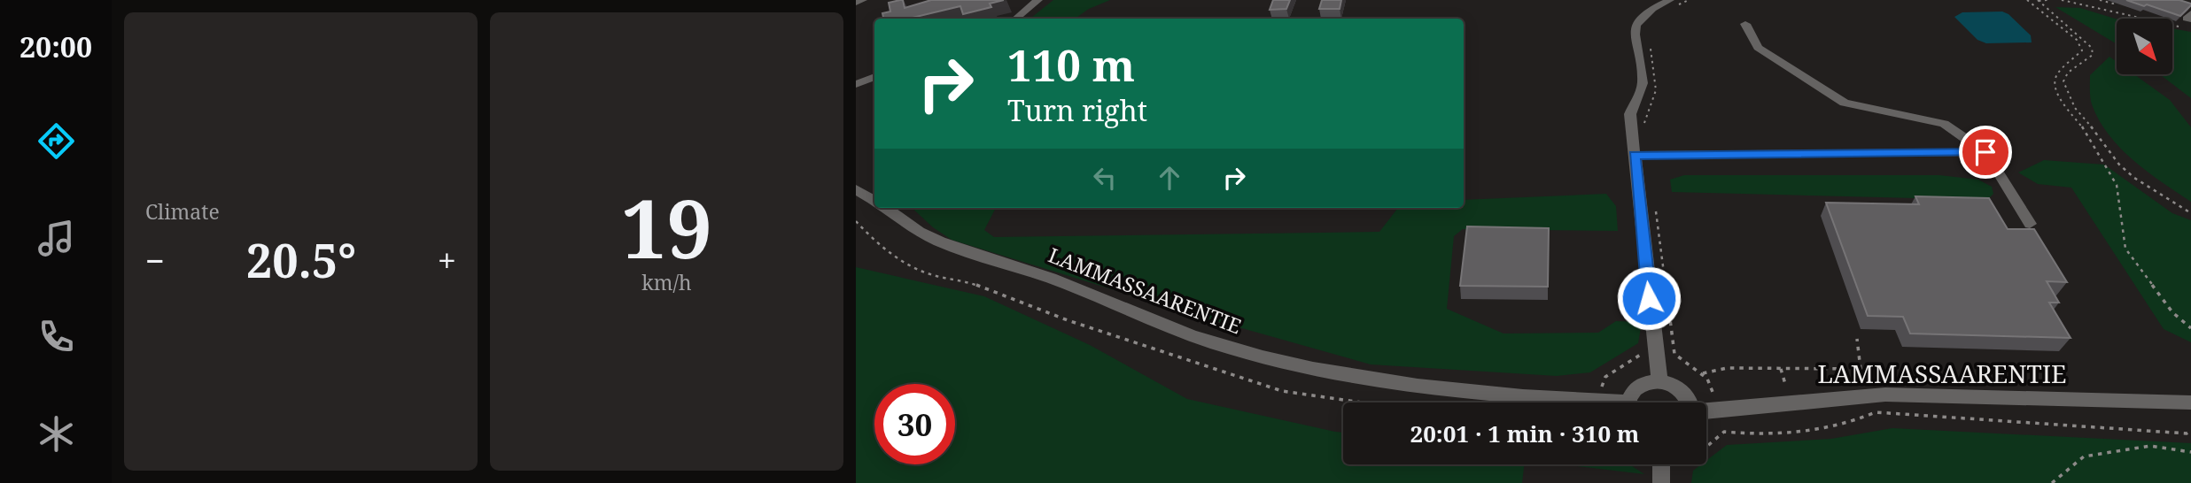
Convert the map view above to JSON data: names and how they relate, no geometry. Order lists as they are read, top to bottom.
{
  "streets": {
    "street": ["LAMMASSAARENTIE"]
  },
  "north": "bottom right",
  "page": {
    "tabs": "20:00",
    "tile": [
      "Climate",
      ["19", "km/h"]
    ],
    "turn": ["110 m", "Turn right"],
    "heat": ["−", "20.5°", "+"],
    "limit": "30",
    "trip": "20:01 · 1 min · 310 m"
  }
}
